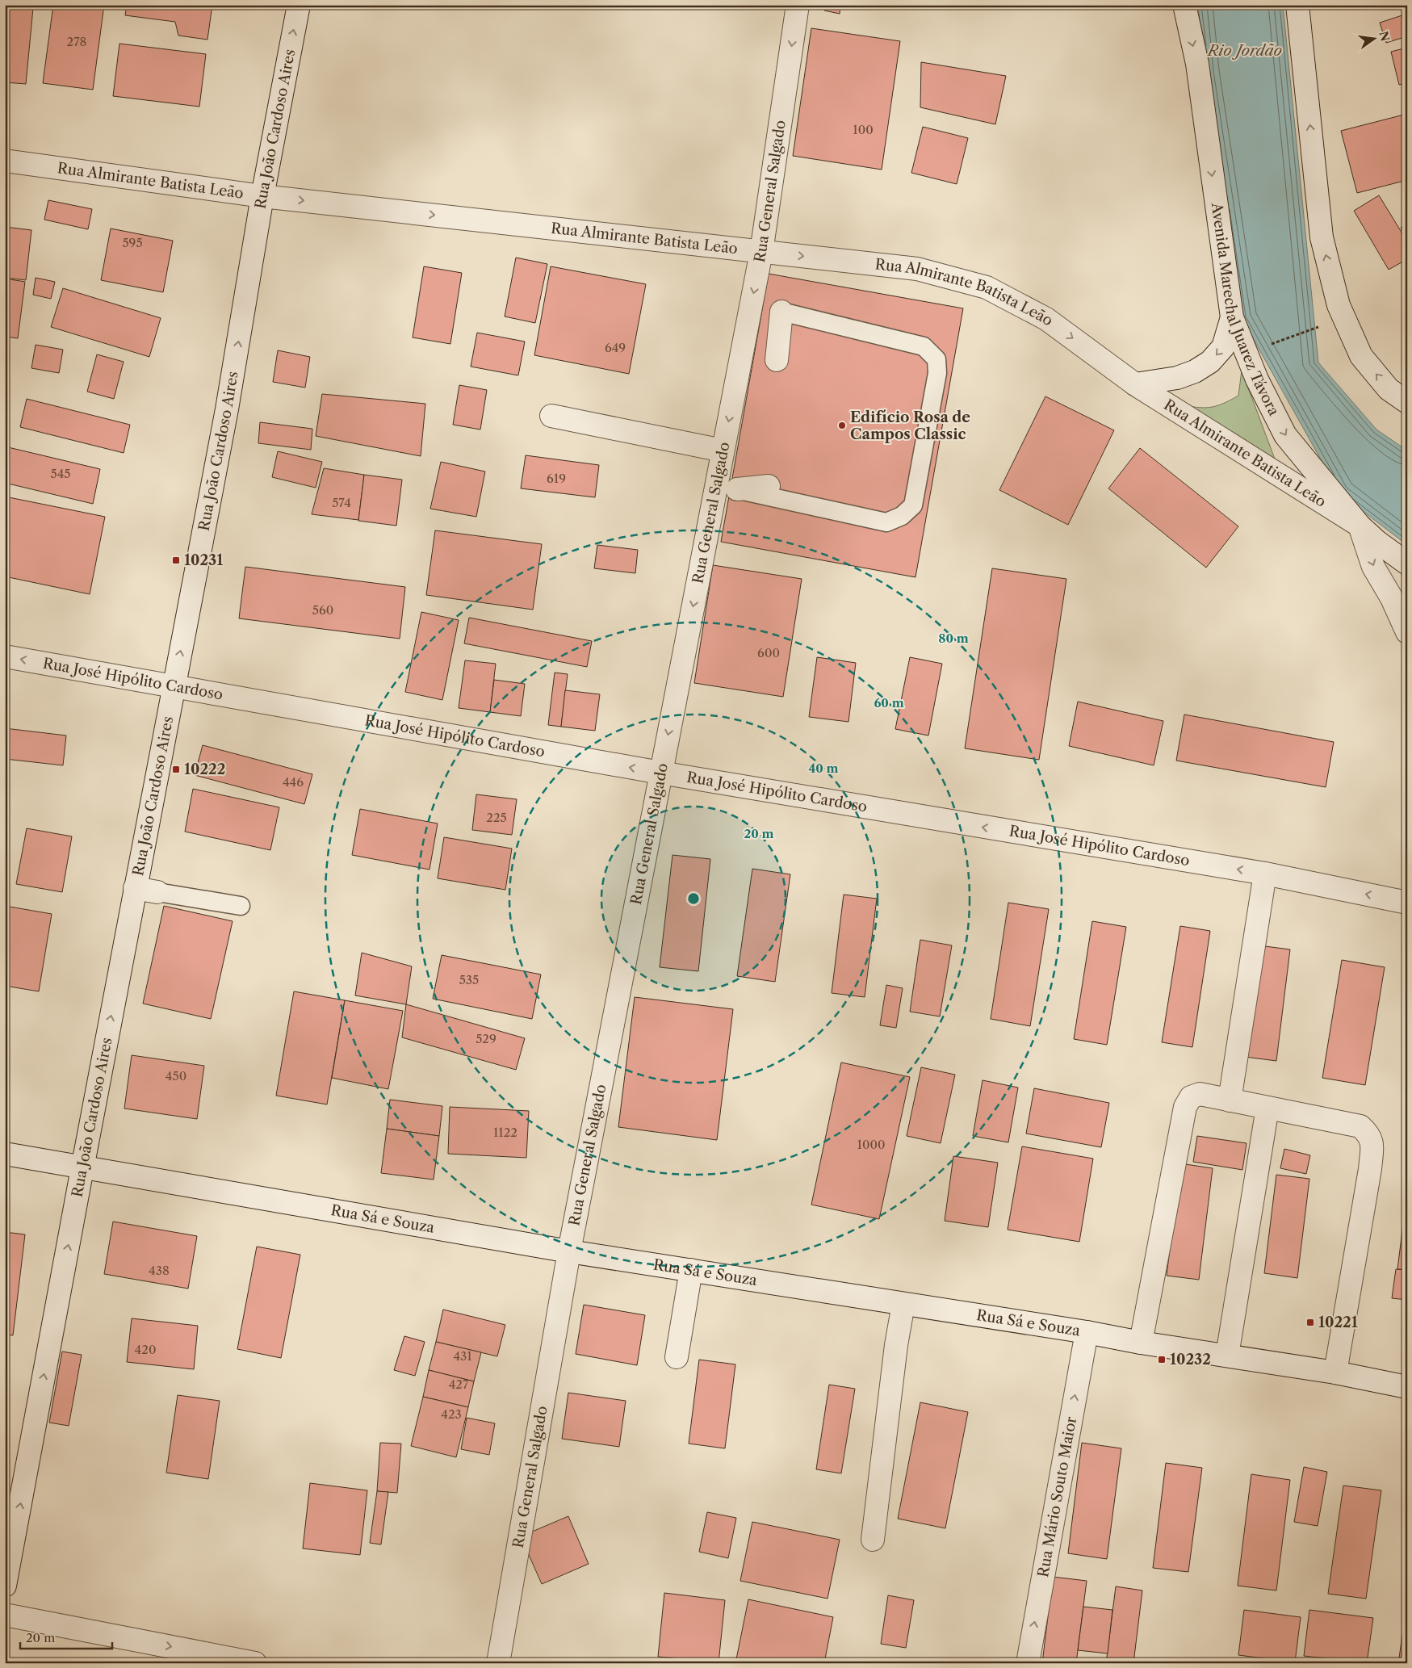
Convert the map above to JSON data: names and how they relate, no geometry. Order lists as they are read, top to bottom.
{
  "streets": {
    "street": [
      "Rua João Cardoso Aires",
      "Rua Almirante Batista Leão",
      "Rua General Salgado",
      "Avenida Marechal Juarez Távora",
      "Rua José Hipólito Cardoso",
      "Rua Sá e Souza",
      "Rua Mário Souto Maior"
    ]
  },
  "crossings": [
    ["Rua João Cardoso Aires", "Rua Almirante Batista Leão"],
    ["Rua João Cardoso Aires", "Rua José Hipólito Cardoso"],
    ["Rua João Cardoso Aires", "Rua Sá e Souza"],
    ["Rua Almirante Batista Leão", "Rua General Salgado"],
    ["Rua Almirante Batista Leão", "Avenida Marechal Juarez Távora"],
    ["Rua General Salgado", "Rua José Hipólito Cardoso"],
    ["Rua General Salgado", "Rua Sá e Souza"],
    ["Rua Sá e Souza", "Rua Mário Souto Maior"]
  ],
  "one_way": [
    "Rua João Cardoso Aires",
    "Rua Almirante Batista Leão",
    "Rua General Salgado",
    "Rua José Hipólito Cardoso"
  ],
  "water": ["Rio Jordão"],
  "places": {
    "other": ["Edifício Rosa de Campos Classic"],
    "transit": [
      "10231",
      "10222",
      "10221",
      "10232"
    ]
  },
  "house_numbers": [
    "278",
    "100",
    "595",
    "649",
    "545",
    "619",
    "574",
    "560",
    "600",
    "446",
    "225",
    "535",
    "529",
    "450",
    "1122",
    "1000",
    "438",
    "420",
    "431",
    "427",
    "423"
  ],
  "scale_bar": "20 m",
  "north": "right",
  "rings": [
    "80 m",
    "60 m",
    "40 m",
    "20 m"
  ]
}
